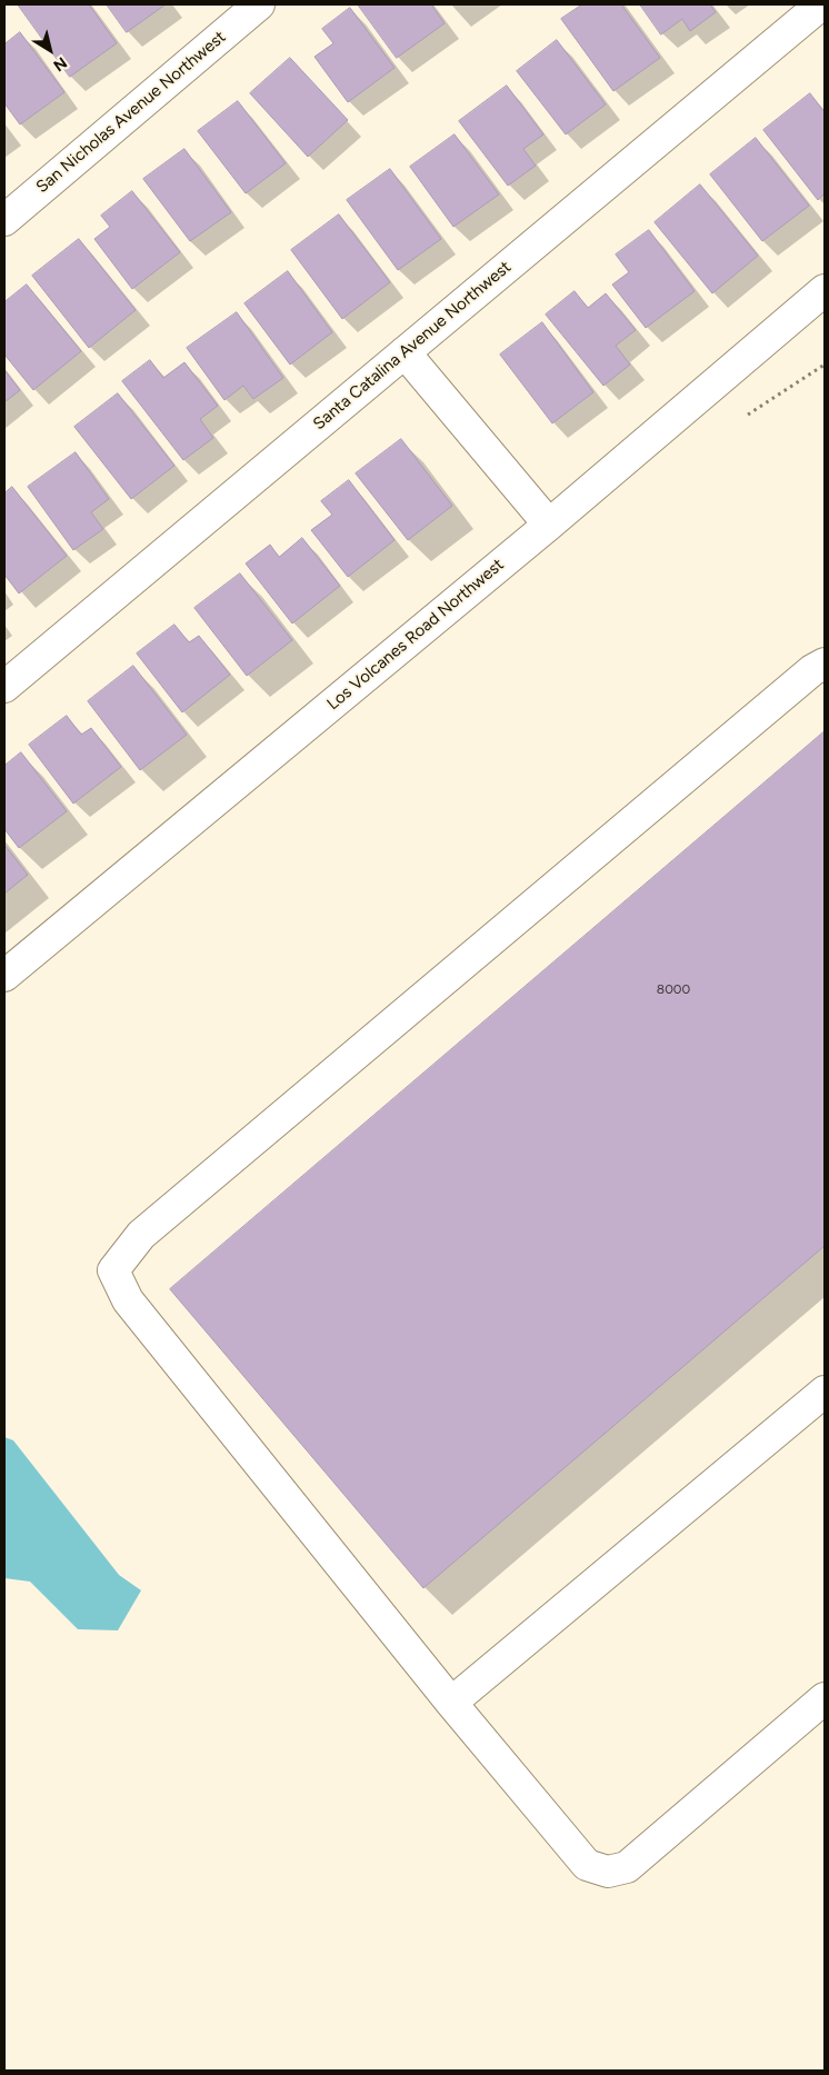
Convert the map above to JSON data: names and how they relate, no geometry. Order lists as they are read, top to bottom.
{
  "streets": {
    "street": ["San Nicholas Avenue Northwest", "Santa Catalina Avenue Northwest", "Los Volcanes Road Northwest"]
  },
  "house_numbers": ["8000"],
  "north": "bottom right"
}
